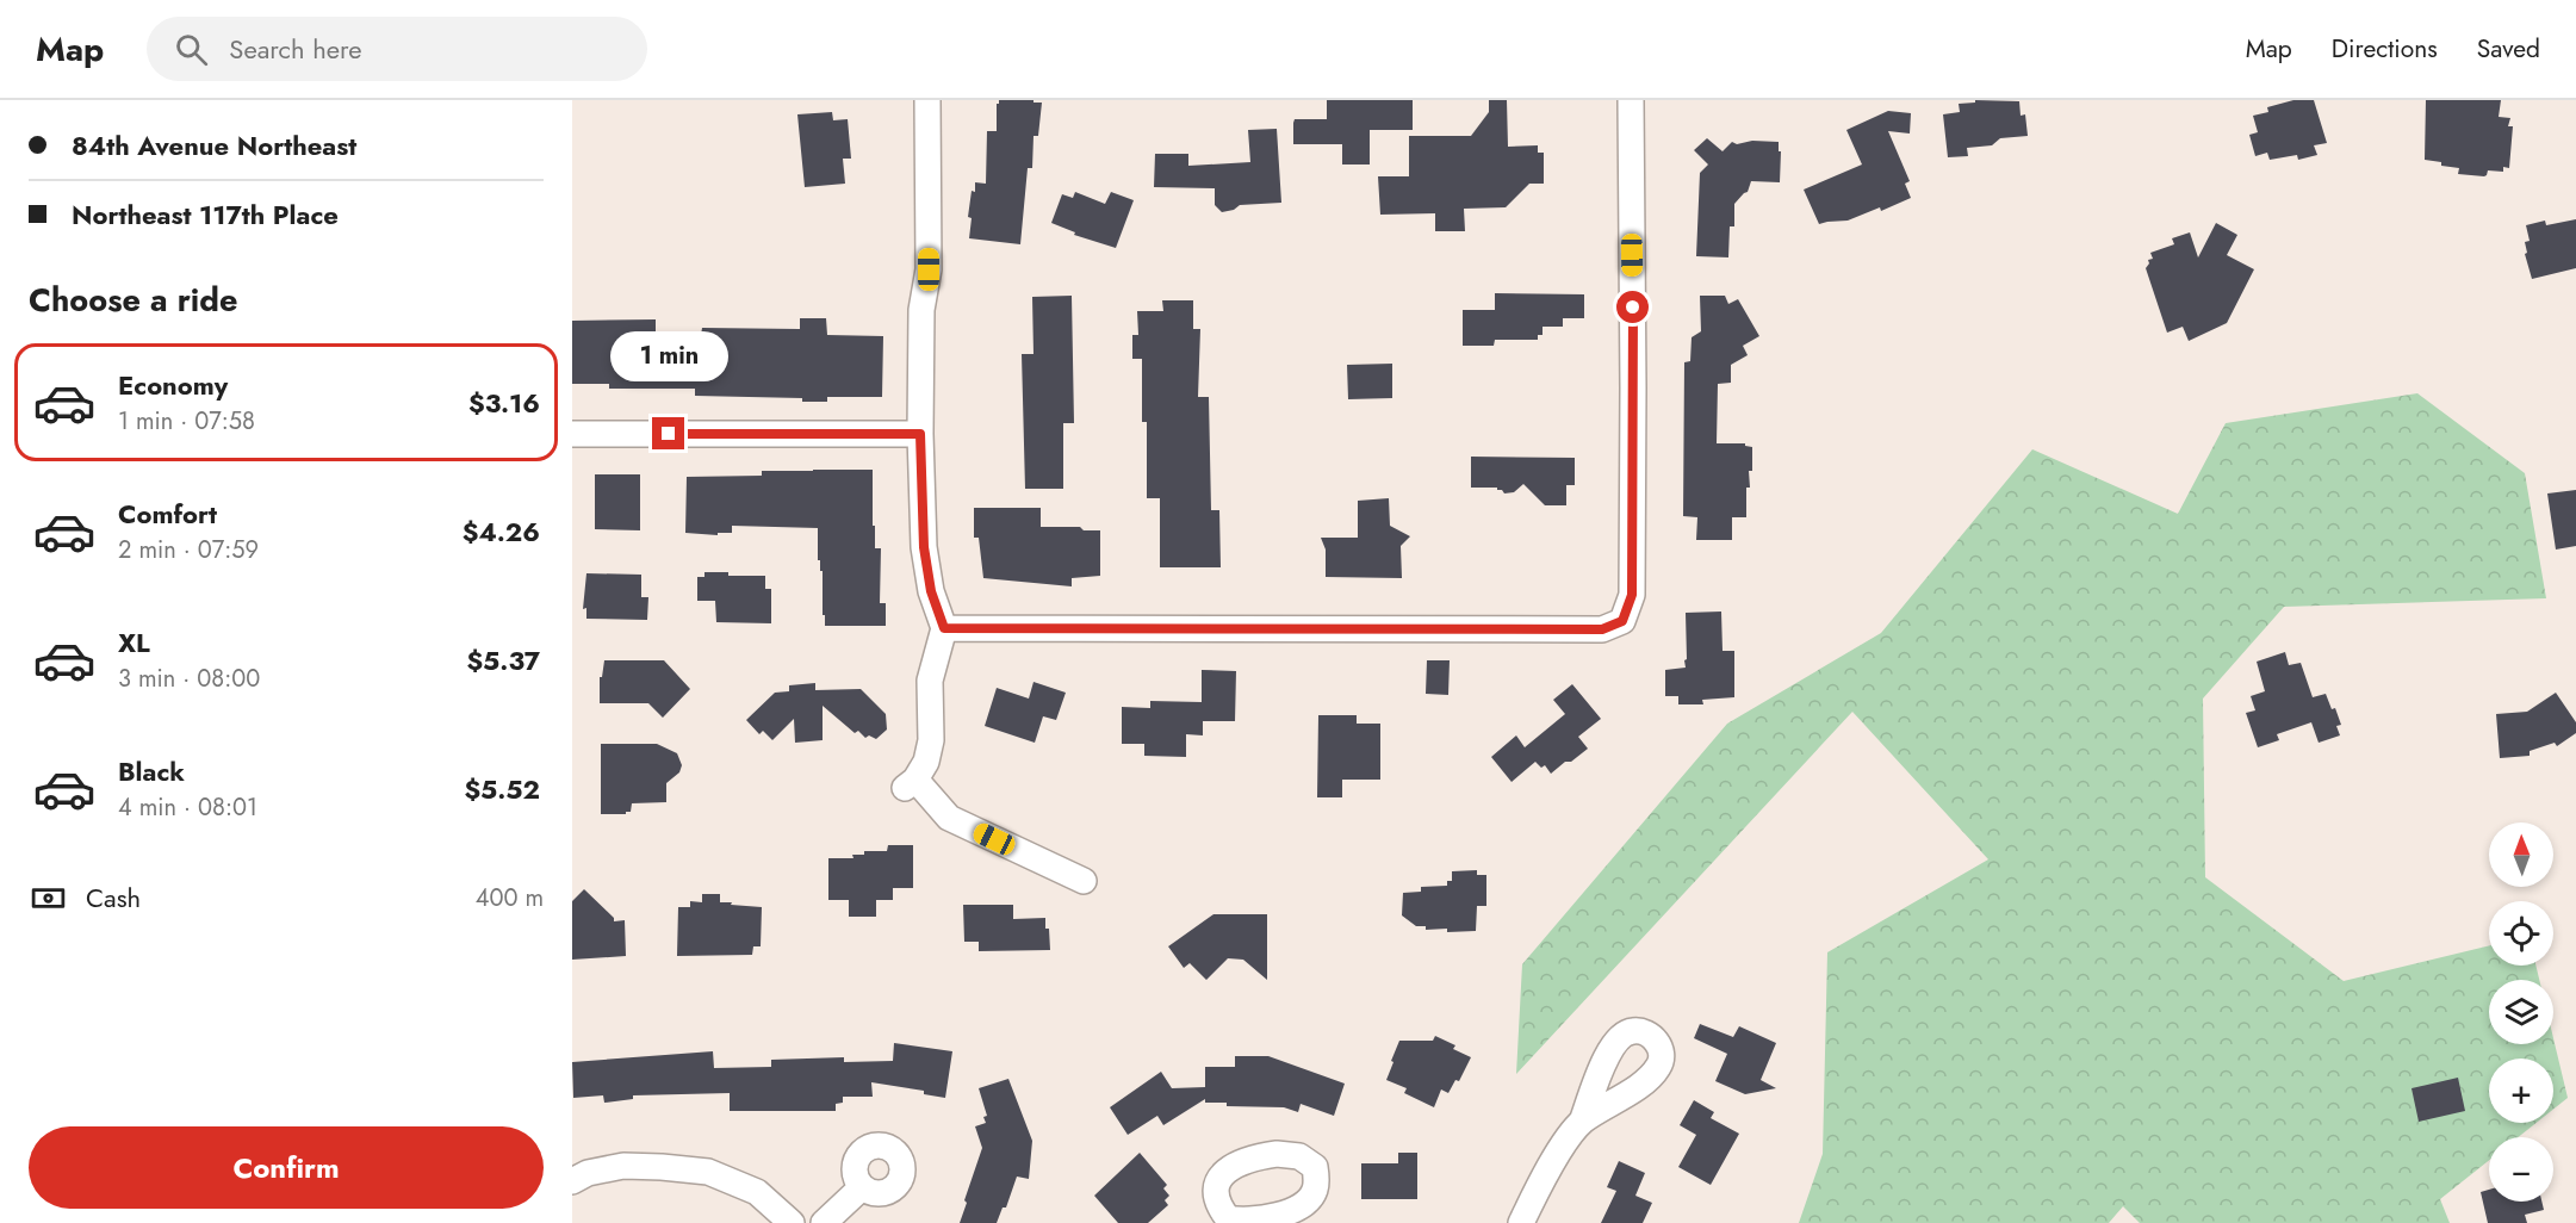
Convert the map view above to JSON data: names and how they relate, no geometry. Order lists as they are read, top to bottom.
{
  "north": "top",
  "page": {
    "header": "Map",
    "search": "Search here",
    "nav": ["Map", "Directions", "Saved"],
    "banner": ["84th Avenue Northeast", "Northeast 117th Place"],
    "heading": "Choose a ride",
    "bubble": "1 min",
    "list": [
      {
        "name": "Economy",
        "note": "1 min · 07:58",
        "value": "$3.16"
      },
      {
        "name": "Comfort",
        "note": "2 min · 07:59",
        "value": "$4.26"
      },
      {
        "name": "XL",
        "note": "3 min · 08:00",
        "value": "$5.37"
      },
      {
        "name": "Black",
        "note": "4 min · 08:01",
        "value": "$5.52"
      }
    ],
    "map_buttons": ["+", "−"],
    "pay": ["Cash", "400 m"],
    "buttons": "Confirm"
  }
}
